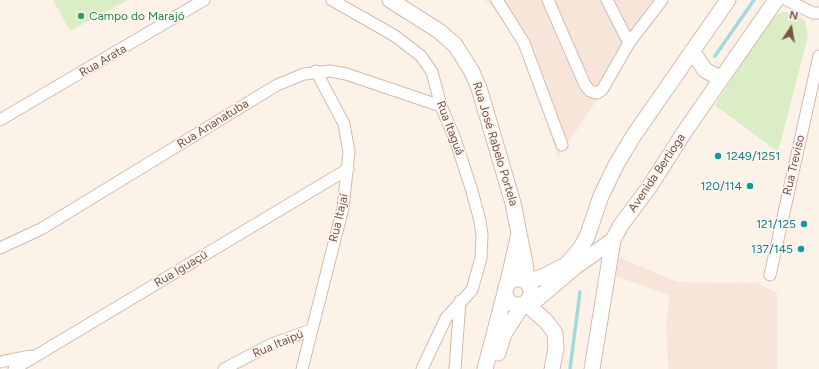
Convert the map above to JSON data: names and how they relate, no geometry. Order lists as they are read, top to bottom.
{
  "streets": {
    "street": [
      "Rua Arata",
      "Rua Ananatuba",
      "Rua Itaguá",
      "Rua José Rabelo Portela",
      "Rua Treviso",
      "Avenida Bertioga",
      "Rua Itajaí",
      "Rua Iguaçú",
      "Rua Itaipú"
    ]
  },
  "crossings": [
    ["Rua Ananatuba", "Rua Itaguá"],
    ["Rua Ananatuba", "Rua Itajaí"],
    ["Rua Itajaí", "Rua Iguaçú"],
    ["Rua Itajaí", "Rua Itaipú"]
  ],
  "places": [
    "Campo do Marajó",
    "1249/1251",
    "120/114",
    "121/125",
    "137/145"
  ],
  "north": "top"
}
